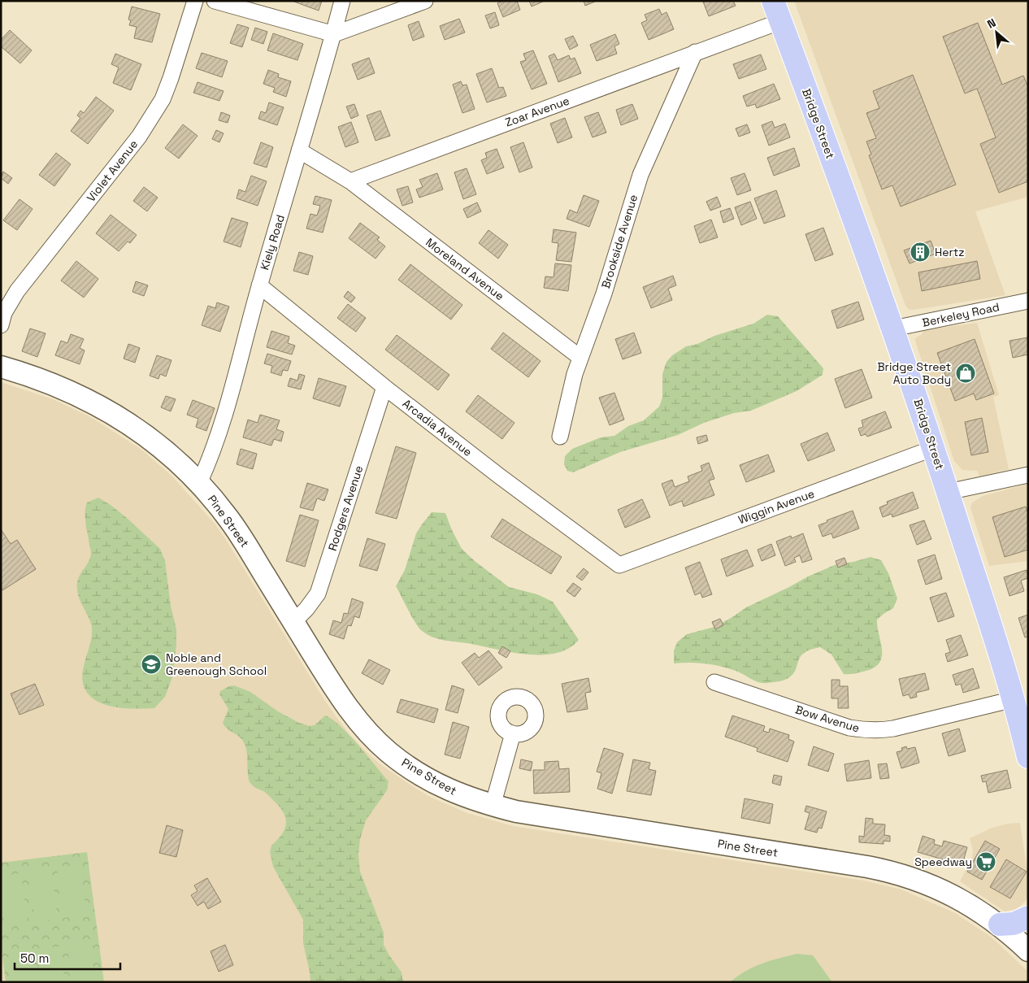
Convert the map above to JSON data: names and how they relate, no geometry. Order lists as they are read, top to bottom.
{
  "streets": {
    "main road": ["Bridge Street"],
    "street": [
      "Zoar Avenue",
      "Violet Avenue",
      "Brookside Avenue",
      "Kiely Road",
      "Moreland Avenue",
      "Berkeley Road",
      "Arcadia Avenue",
      "Wiggin Avenue",
      "Rodgers Avenue",
      "Pine Street",
      "Bow Avenue"
    ]
  },
  "crossings": [
    ["Zoar Avenue", "Bridge Street"],
    ["Zoar Avenue", "Brookside Avenue"],
    ["Zoar Avenue", "Moreland Avenue"],
    ["Bridge Street", "Berkeley Road"],
    ["Bridge Street", "Wiggin Avenue"],
    ["Bridge Street", "Bow Avenue"],
    ["Brookside Avenue", "Moreland Avenue"],
    ["Kiely Road", "Arcadia Avenue"],
    ["Kiely Road", "Pine Street"],
    ["Arcadia Avenue", "Wiggin Avenue"],
    ["Arcadia Avenue", "Rodgers Avenue"],
    ["Rodgers Avenue", "Pine Street"]
  ],
  "places": {
    "building": ["Hertz"],
    "shop": ["Bridge Street Auto Body"],
    "school or university": ["Noble and Greenough School"],
    "supermarket": ["Speedway"]
  },
  "scale_bar": "50 m",
  "north": "top left"
}
